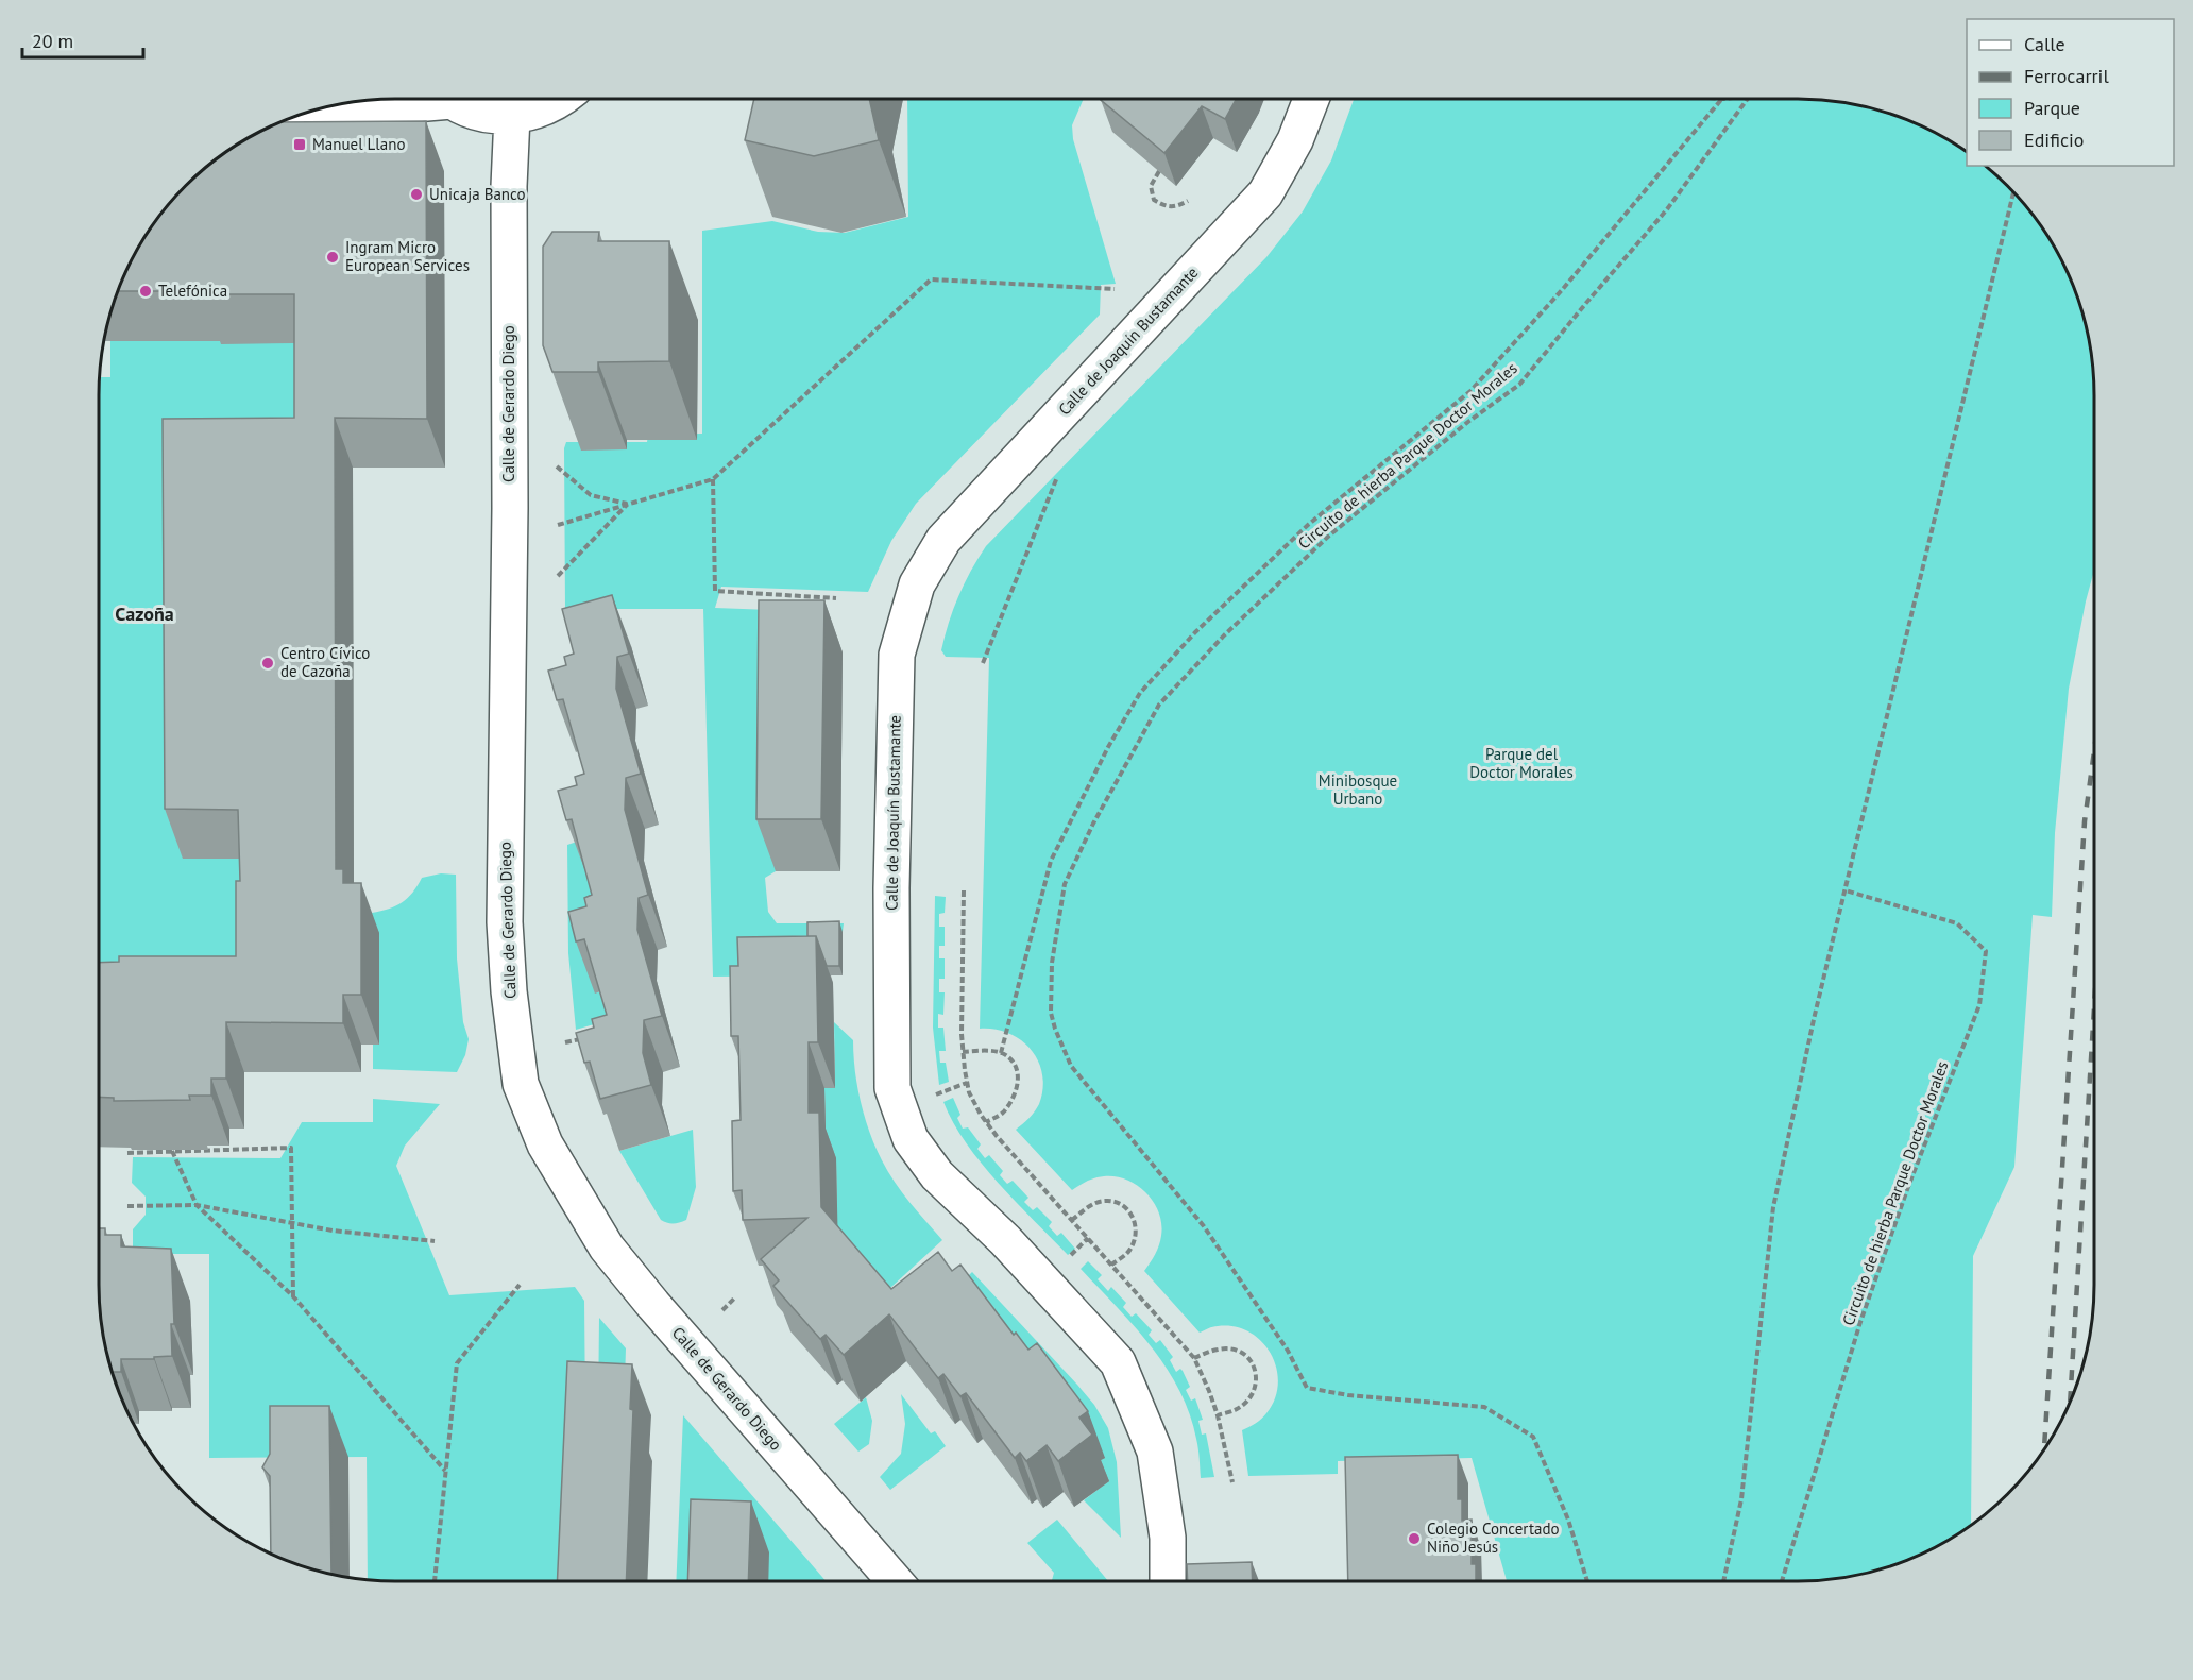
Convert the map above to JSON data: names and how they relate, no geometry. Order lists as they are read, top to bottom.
{
  "streets": {
    "street": ["Calle de Joaquín Bustamante", "Calle de Gerardo Diego"],
    "path": ["Circuito de hierba Parque Doctor Morales"]
  },
  "districts": ["Cazoña"],
  "parks": ["Parque del Doctor Morales", "Minibosque Urbano"],
  "places": {
    "transit": ["Manuel Llano"],
    "other": [
      "Unicaja Banco",
      "Ingram Micro European Services",
      "Telefónica",
      "Centro Cívico de Cazoña",
      "Colegio Concertado Niño Jesús"
    ]
  },
  "legend": [
    "Calle",
    "Ferrocarril",
    "Parque",
    "Edificio"
  ],
  "scale_bar": "20 m"
}
